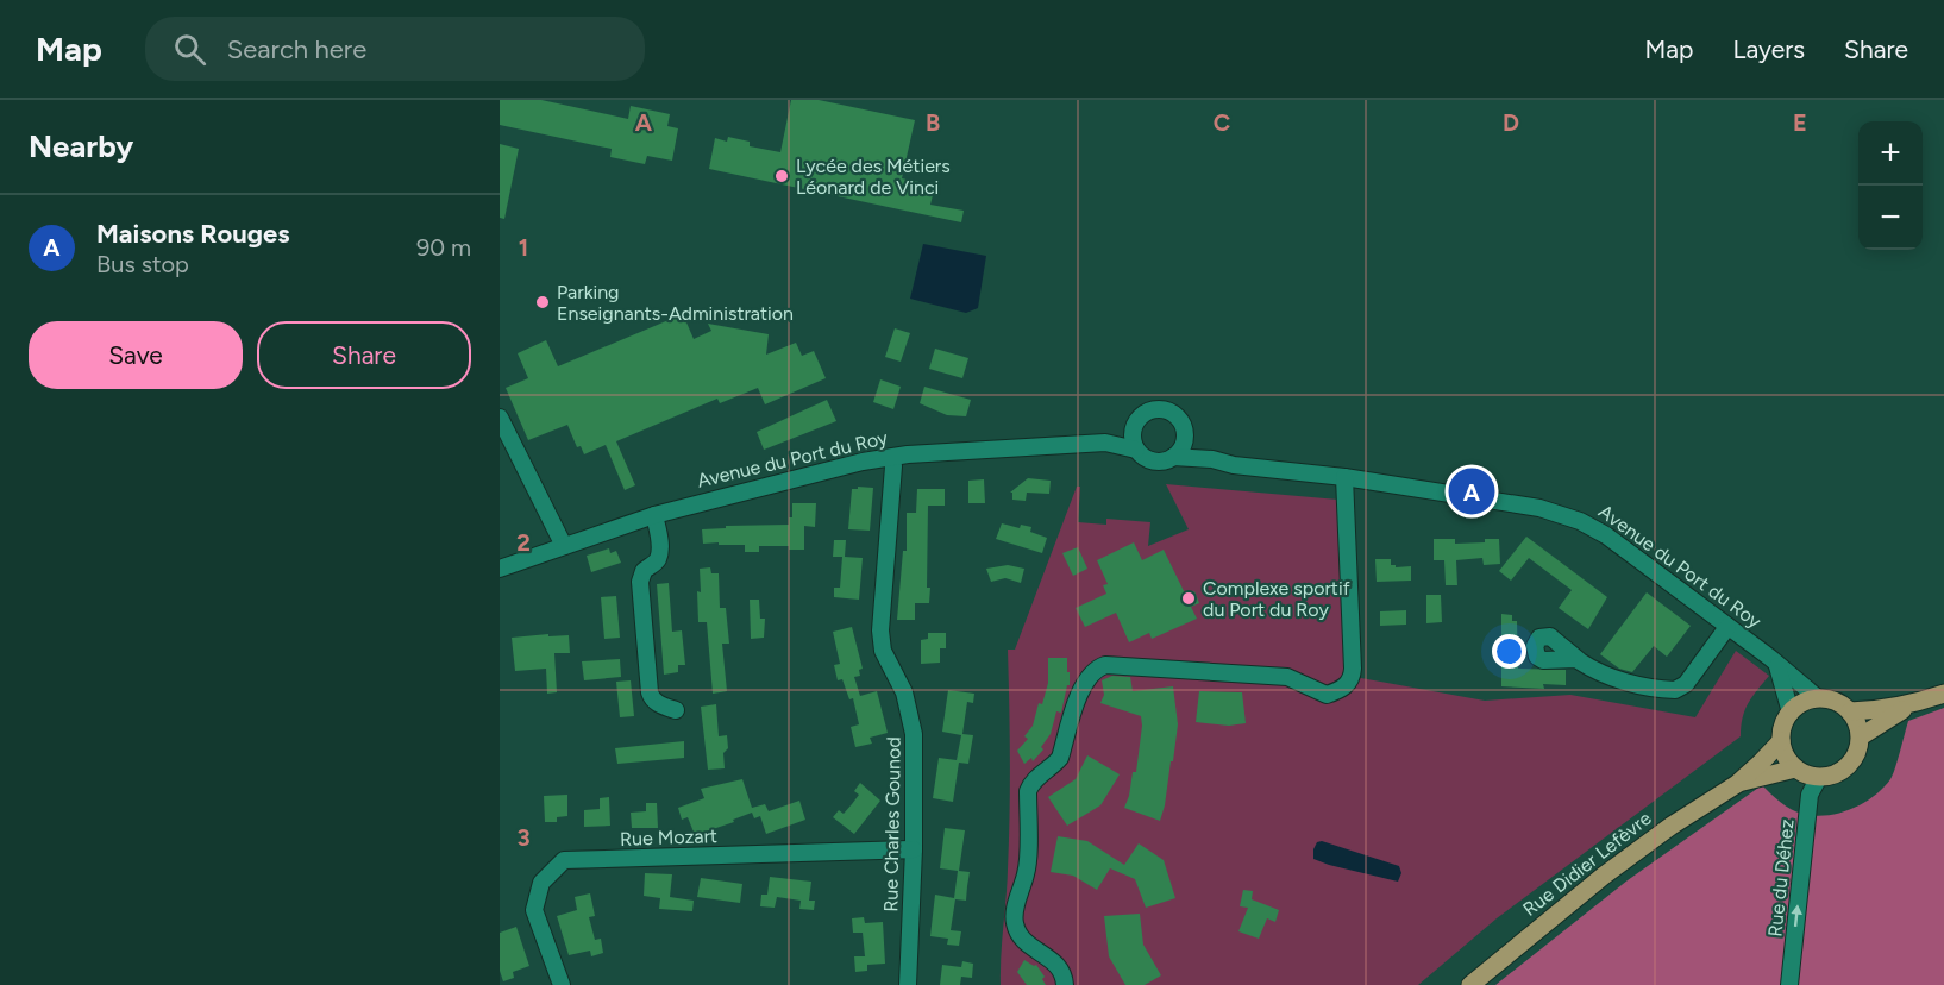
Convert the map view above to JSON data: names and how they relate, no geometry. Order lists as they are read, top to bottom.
{
  "streets": {
    "main road": ["Rue Didier Lefèvre"],
    "street": [
      "Avenue du Port du Roy",
      "Rue Charles Gounod",
      "Rue Mozart",
      "Rue du Déhez"
    ]
  },
  "crossings": [
    ["Avenue du Port du Roy", "Rue Charles Gounod"],
    ["Avenue du Port du Roy", "Rue Didier Lefèvre"],
    ["Avenue du Port du Roy", "Rue du Déhez"],
    ["Rue Charles Gounod", "Rue Mozart"],
    ["Rue Didier Lefèvre", "Rue du Déhez"]
  ],
  "one_way": ["Rue du Déhez"],
  "places": ["Lycée des Métiers Léonard de Vinci", "Parking Enseignants-Administration", "Complexe sportif du Port du Roy"],
  "page": {
    "header": "Map",
    "search": "Search here",
    "nav": ["Map", "Layers", "Share"],
    "heading": "Nearby",
    "map_buttons": ["+", "−"],
    "list": [
      {
        "mark": "A",
        "name": "Maisons Rouges",
        "note": "Bus stop",
        "value": "90 m"
      }
    ],
    "buttons": ["Save", "Share"],
    "pins": "A"
  },
  "grid": {
    "columns": [
      "A",
      "B",
      "C",
      "D",
      "E"
    ],
    "rows": ["1", "2", "3"]
  }
}
